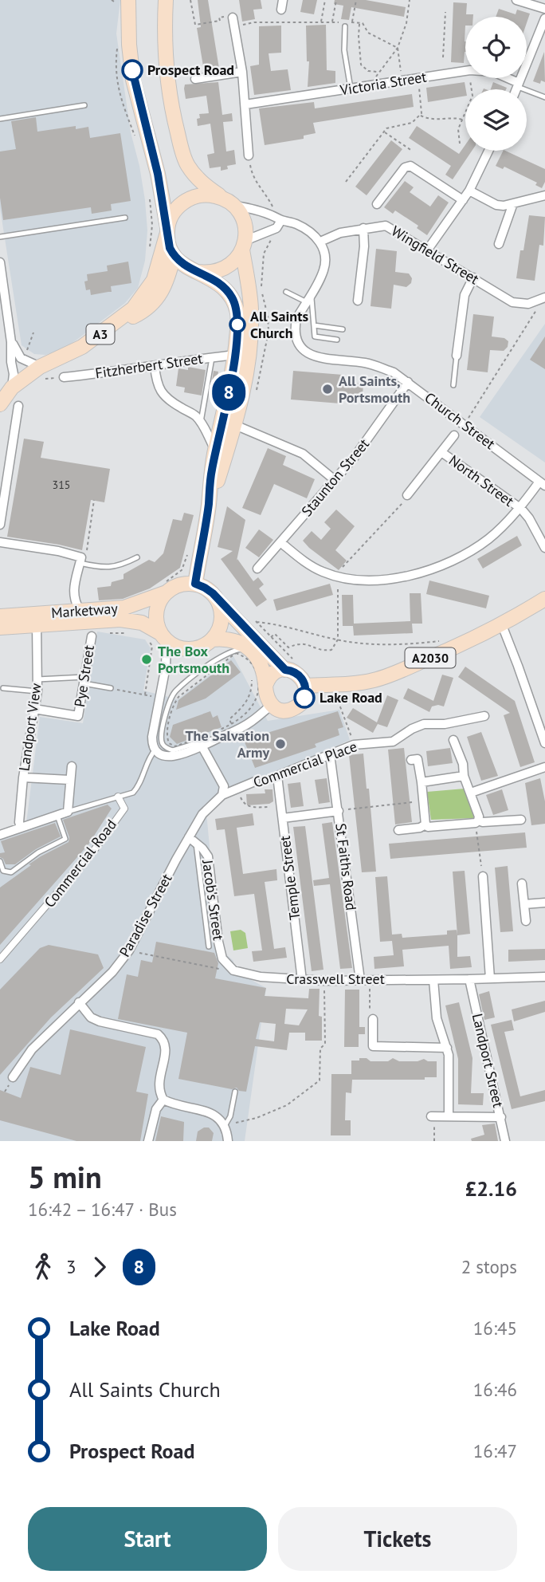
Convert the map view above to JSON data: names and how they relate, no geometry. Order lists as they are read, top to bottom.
{
  "streets": {
    "main road": ["A3", "Marketway", "A2030"],
    "street": [
      "Victoria Street",
      "Wingfield Street",
      "Fitzherbert Street",
      "Church Street",
      "Staunton Street",
      "North Street",
      "Pye Street",
      "Landport View",
      "Commercial Place",
      "Commercial Road",
      "St Faiths Road",
      "Temple Street",
      "Jacob's Street",
      "Paradise Street",
      "Crasswell Street",
      "Landport Street"
    ]
  },
  "crossings": [
    ["Wingfield Street", "Church Street"],
    ["Church Street", "Staunton Street"],
    ["Marketway", "Landport View"],
    ["Pye Street", "Landport View"],
    ["Commercial Place", "St Faiths Road"],
    ["Commercial Place", "Temple Street"],
    ["Commercial Place", "Paradise Street"],
    ["St Faiths Road", "Crasswell Street"],
    ["Temple Street", "Crasswell Street"],
    ["Jacob's Street", "Paradise Street"],
    ["Jacob's Street", "Crasswell Street"],
    ["Crasswell Street", "Landport Street"]
  ],
  "places": [
    "Prospect Road",
    "All Saints Church",
    "All Saints, Portsmouth",
    "The Box Portsmouth",
    "Lake Road",
    "The Salvation Army"
  ],
  "lines": ["bus line 8"],
  "house_numbers": ["315"],
  "page": {
    "on_map": "8",
    "heading": ["5 min", "16:42 – 16:47 · Bus", "£2.16"],
    "legs": ["3", "8", "2 stops"],
    "list": [
      {
        "name": "Lake Road",
        "value": "16:45"
      },
      {
        "name": "All Saints Church",
        "value": "16:46"
      },
      {
        "name": "Prospect Road",
        "value": "16:47"
      }
    ],
    "buttons": ["Start", "Tickets"]
  }
}
